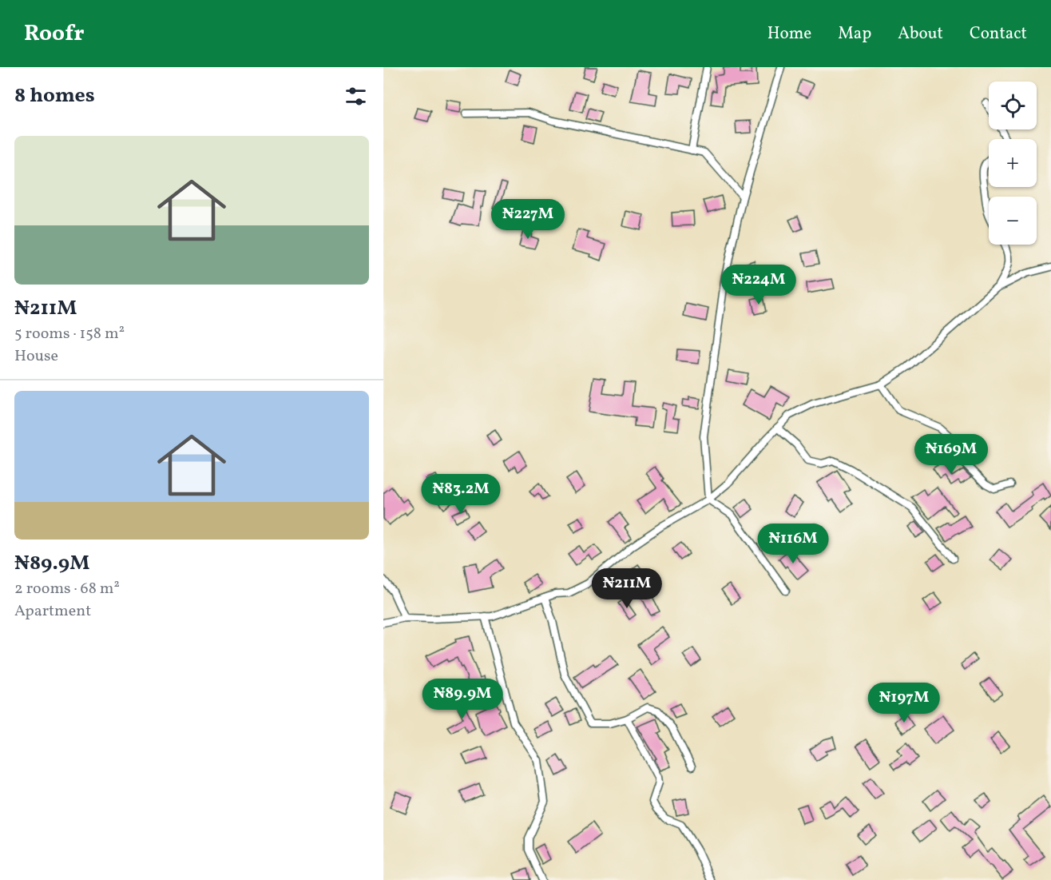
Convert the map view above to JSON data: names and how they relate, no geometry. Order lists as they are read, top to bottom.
{
  "page": {
    "header": "Roofr",
    "nav": [
      "Home",
      "Map",
      "About",
      "Contact"
    ],
    "heading": "8 homes",
    "map_buttons": ["+", "−"],
    "list": [
      {
        "name": "₦211M",
        "note": "5 rooms · 158 m² · House"
      },
      {
        "name": "₦89.9M",
        "note": "2 rooms · 68 m² · Apartment"
      }
    ],
    "price": [
      "₦227M",
      "₦224M",
      "₦169M",
      "₦83.2M",
      "₦116M",
      "₦211M",
      "₦89.9M",
      "₦197M"
    ]
  }
}
